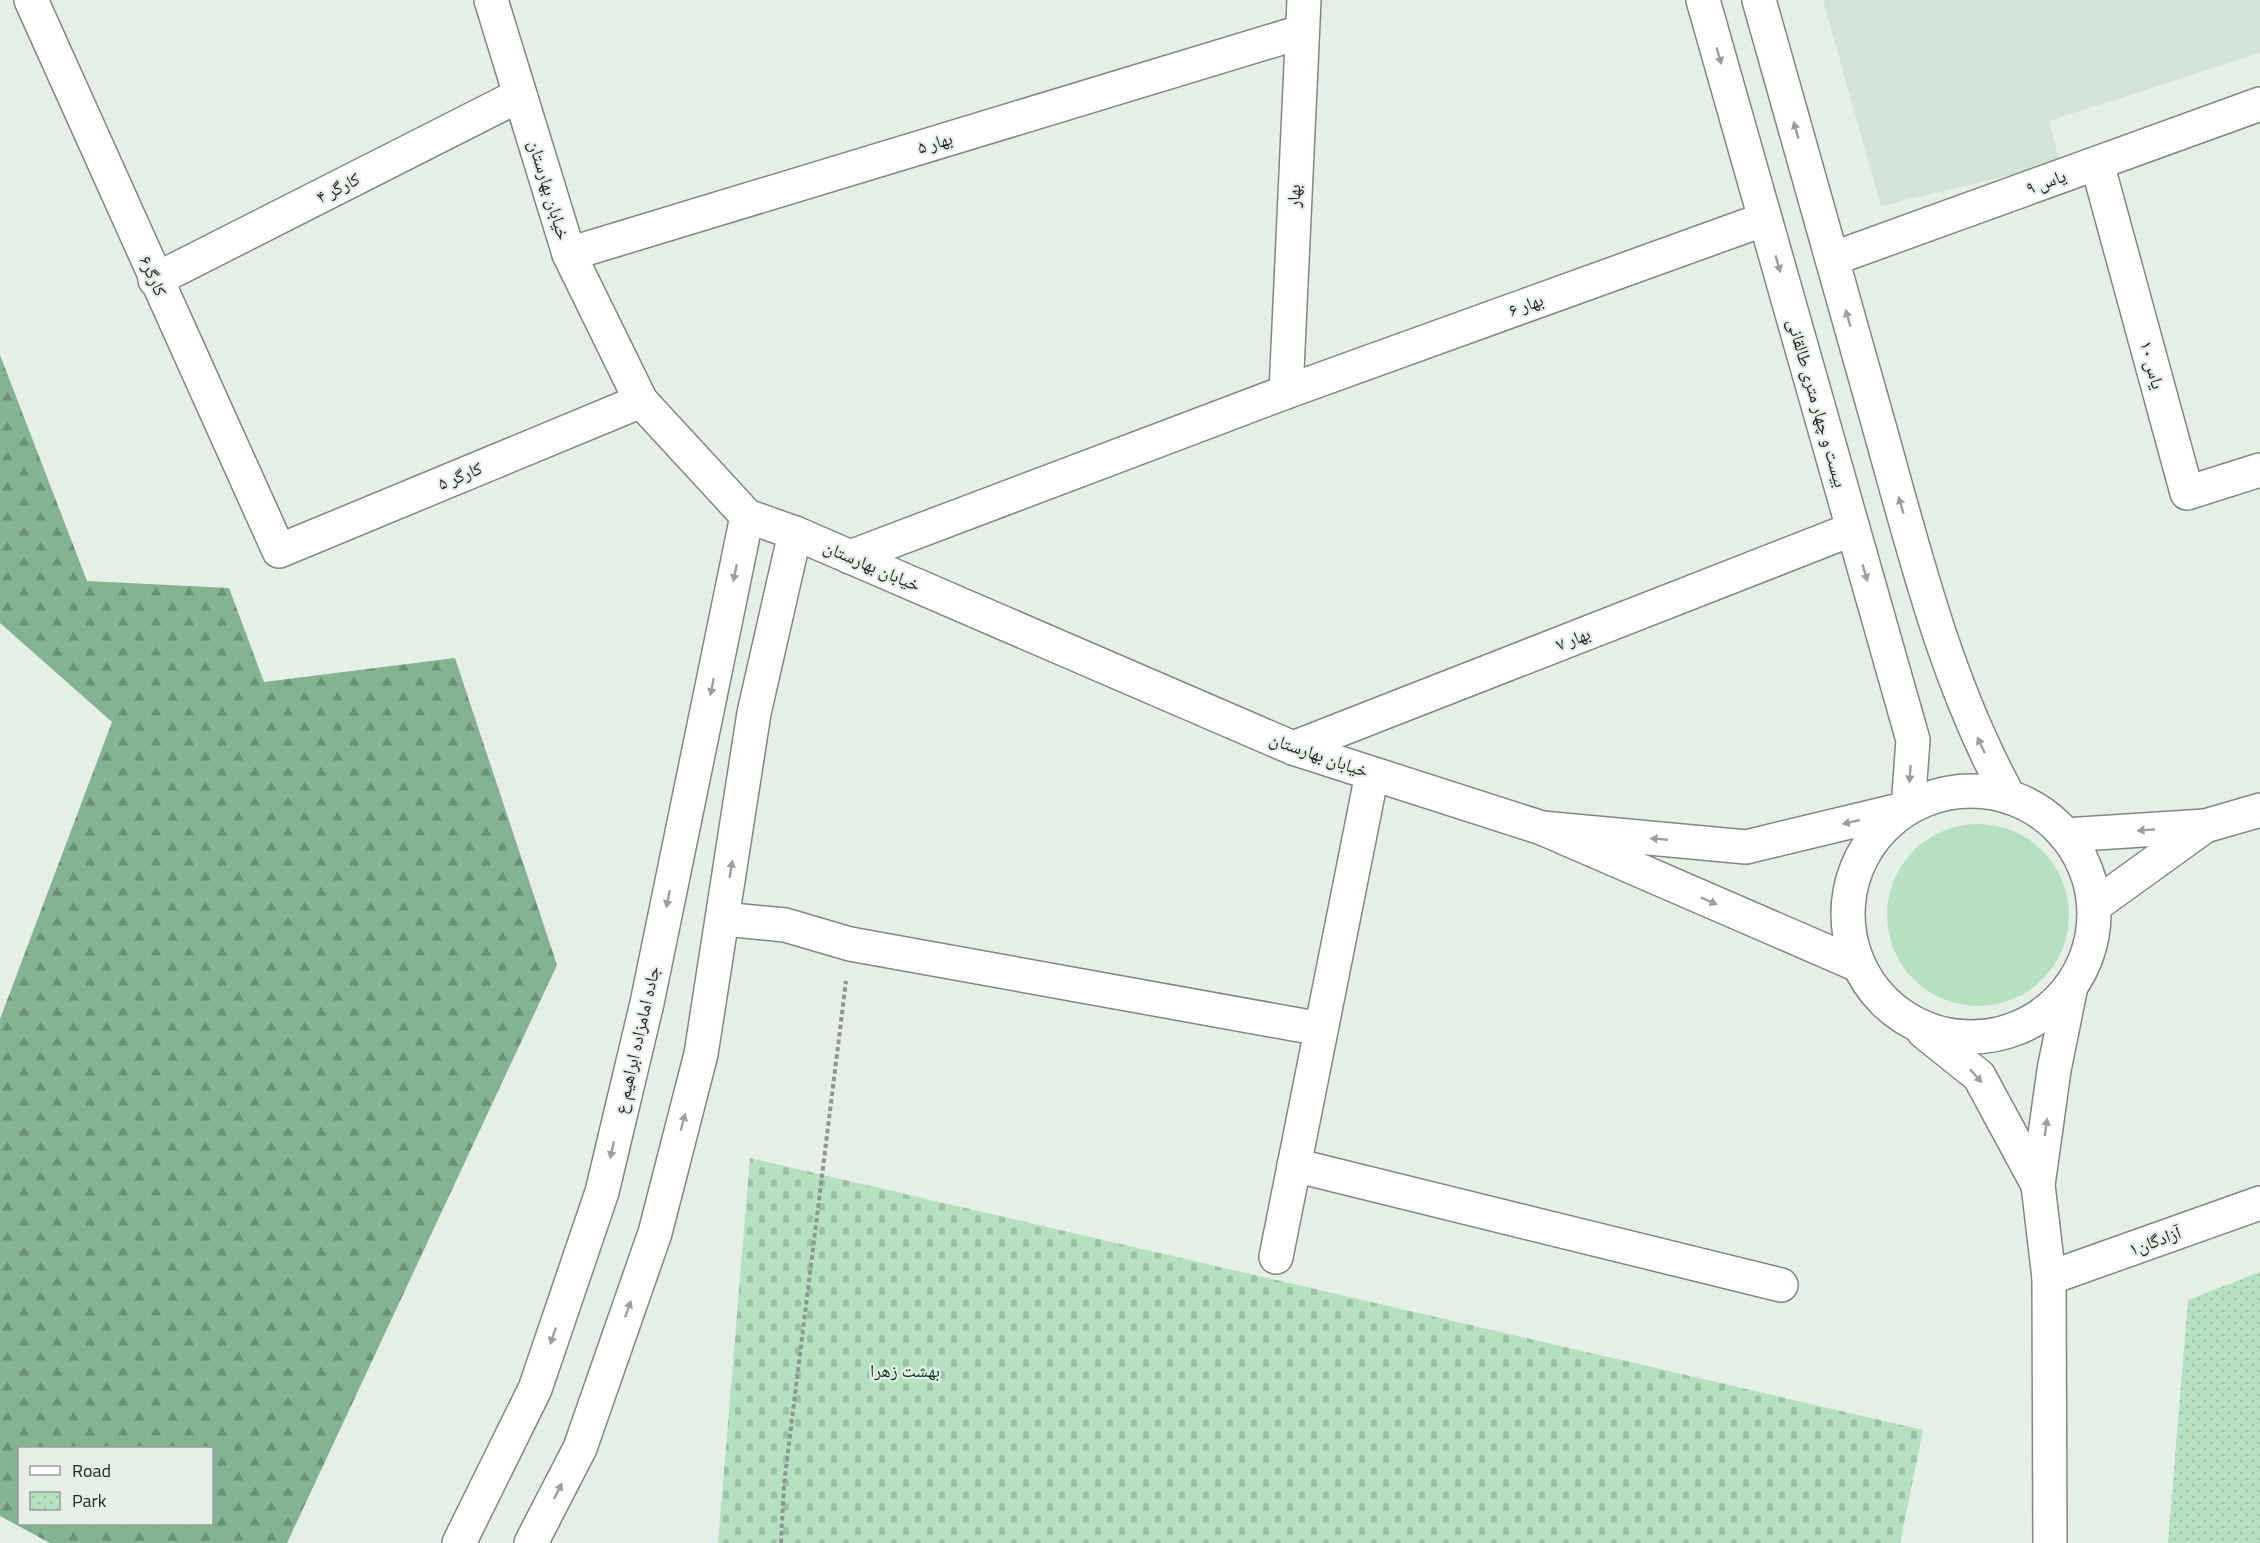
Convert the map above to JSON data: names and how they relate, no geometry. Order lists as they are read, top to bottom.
{
  "streets": {
    "street": [
      "بهار ۵",
      "یاس ۹",
      "کارگر ۴",
      "خیابان بهارستان",
      "بهار",
      "کارگر۶",
      "بهار ۶",
      "یاس ۱۰",
      "بیست و چهار متری طالقانی",
      "کارگر ۵",
      "بهار ۷",
      "جاده امامزاده ابراهیم ع",
      "آزادگان۱"
    ]
  },
  "crossings": [
    ["بهار ۵", "خیابان بهارستان"],
    ["بهار ۵", "بهار"],
    ["یاس ۹", "یاس ۱۰"],
    ["کارگر ۴", "خیابان بهارستان"],
    ["کارگر ۴", "کارگر۶"],
    ["خیابان بهارستان", "بهار ۶"],
    ["خیابان بهارستان", "کارگر ۵"],
    ["خیابان بهارستان", "بهار ۷"],
    ["خیابان بهارستان", "جاده امامزاده ابراهیم ع"],
    ["بهار", "بهار ۶"],
    ["کارگر۶", "کارگر ۵"],
    ["بهار ۶", "بیست و چهار متری طالقانی"],
    ["بیست و چهار متری طالقانی", "بهار ۷"]
  ],
  "parks": ["بهشت زهرا"],
  "legend": ["Road", "Park"]
}
